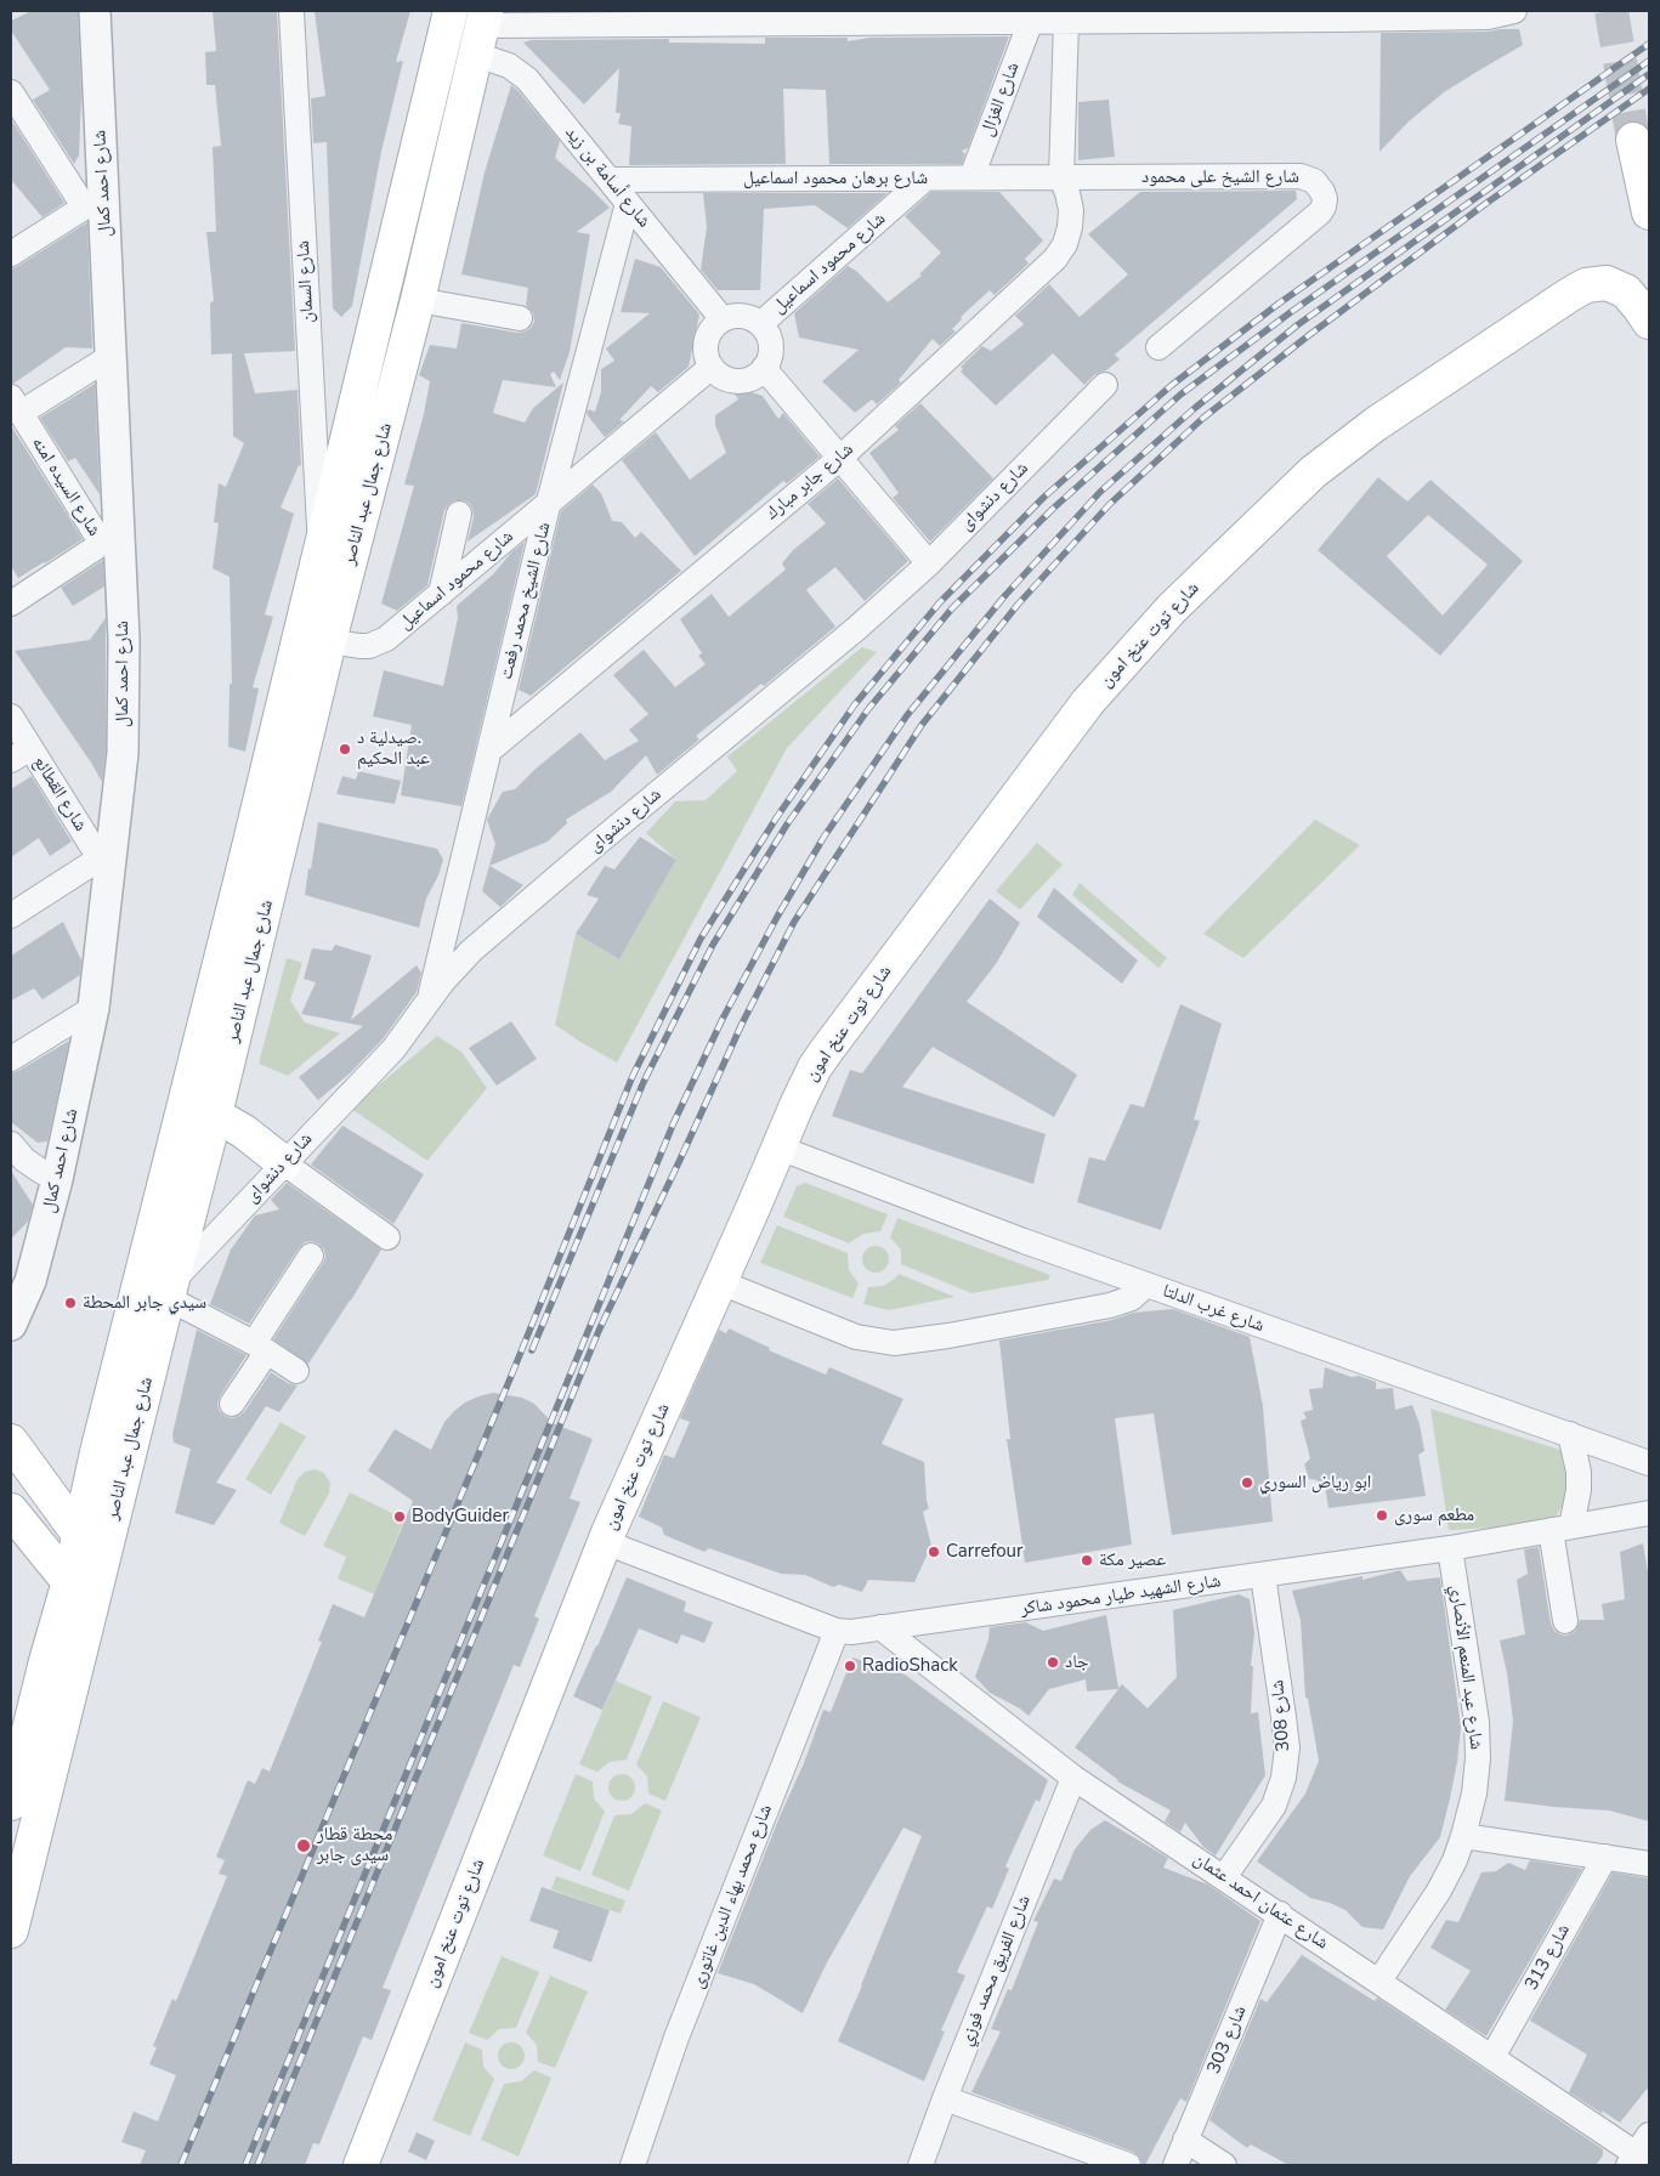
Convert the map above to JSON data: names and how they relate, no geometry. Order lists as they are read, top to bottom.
{
  "streets": {
    "main road": ["شارع جمال عبد الناصر", "شارع توت عنخ امون"],
    "street": [
      "شارع الغزال",
      "شارع أسامة بن زيد",
      "شارع الشيخ على محمود",
      "شارع برهان محمود اسماعيل",
      "شارع احمد كمال",
      "شارع محمود اسماعيل",
      "شارع السمان",
      "شارع جابر مبارك",
      "شارع السيده امنه",
      "شارع دنشواى",
      "شارع الشيخ محمد رفعت",
      "شارع القطائع",
      "شارع غرب الدلتا",
      "شارع الشهيد طيار محمود شاكر",
      "شارع عبد المنعم الأنصاري",
      "شارع 308",
      "شارع محمد بهاء الدين غاتورى",
      "شارع عثمان احمد عثمان",
      "شارع 313",
      "شارع الفريق محمد فوزي",
      "شارع 303"
    ]
  },
  "crossings": [
    ["شارع الغزال", "شارع برهان محمود اسماعيل"],
    ["شارع أسامة بن زيد", "شارع برهان محمود اسماعيل"],
    ["شارع أسامة بن زيد", "شارع محمود اسماعيل"],
    ["شارع أسامة بن زيد", "شارع جمال عبد الناصر"],
    ["شارع أسامة بن زيد", "شارع الشيخ محمد رفعت"],
    ["شارع الشيخ على محمود", "شارع برهان محمود اسماعيل"],
    ["شارع الشيخ على محمود", "شارع جابر مبارك"],
    ["شارع برهان محمود اسماعيل", "شارع محمود اسماعيل"],
    ["شارع برهان محمود اسماعيل", "شارع جابر مبارك"],
    ["شارع احمد كمال", "شارع السيده امنه"],
    ["شارع احمد كمال", "شارع القطائع"],
    ["شارع محمود اسماعيل", "شارع جمال عبد الناصر"],
    ["شارع محمود اسماعيل", "شارع الشيخ محمد رفعت"],
    ["شارع السمان", "شارع جمال عبد الناصر"],
    ["شارع جابر مبارك", "شارع الشيخ محمد رفعت"],
    ["شارع جمال عبد الناصر", "شارع دنشواى"],
    ["شارع دنشواى", "شارع الشيخ محمد رفعت"],
    ["شارع توت عنخ امون", "شارع غرب الدلتا"],
    ["شارع توت عنخ امون", "شارع الشهيد طيار محمود شاكر"],
    ["شارع الشهيد طيار محمود شاكر", "شارع عبد المنعم الأنصاري"],
    ["شارع الشهيد طيار محمود شاكر", "شارع 308"],
    ["شارع الشهيد طيار محمود شاكر", "شارع محمد بهاء الدين غاتورى"],
    ["شارع الشهيد طيار محمود شاكر", "شارع عثمان احمد عثمان"],
    ["شارع عبد المنعم الأنصاري", "شارع عثمان احمد عثمان"],
    ["شارع 308", "شارع عثمان احمد عثمان"],
    ["شارع عثمان احمد عثمان", "شارع 313"],
    ["شارع عثمان احمد عثمان", "شارع الفريق محمد فوزي"],
    ["شارع عثمان احمد عثمان", "شارع 303"]
  ],
  "places": [
    "صيدلية د. عبد الحكيم",
    "سيدي جابر المحطة",
    "ابو رياض السوري",
    "مطعم سورى",
    "BodyGuider",
    "Carrefour",
    "عصير مكة",
    "جاد",
    "RadioShack",
    "محطة قطار سيدى جابر"
  ]
}
